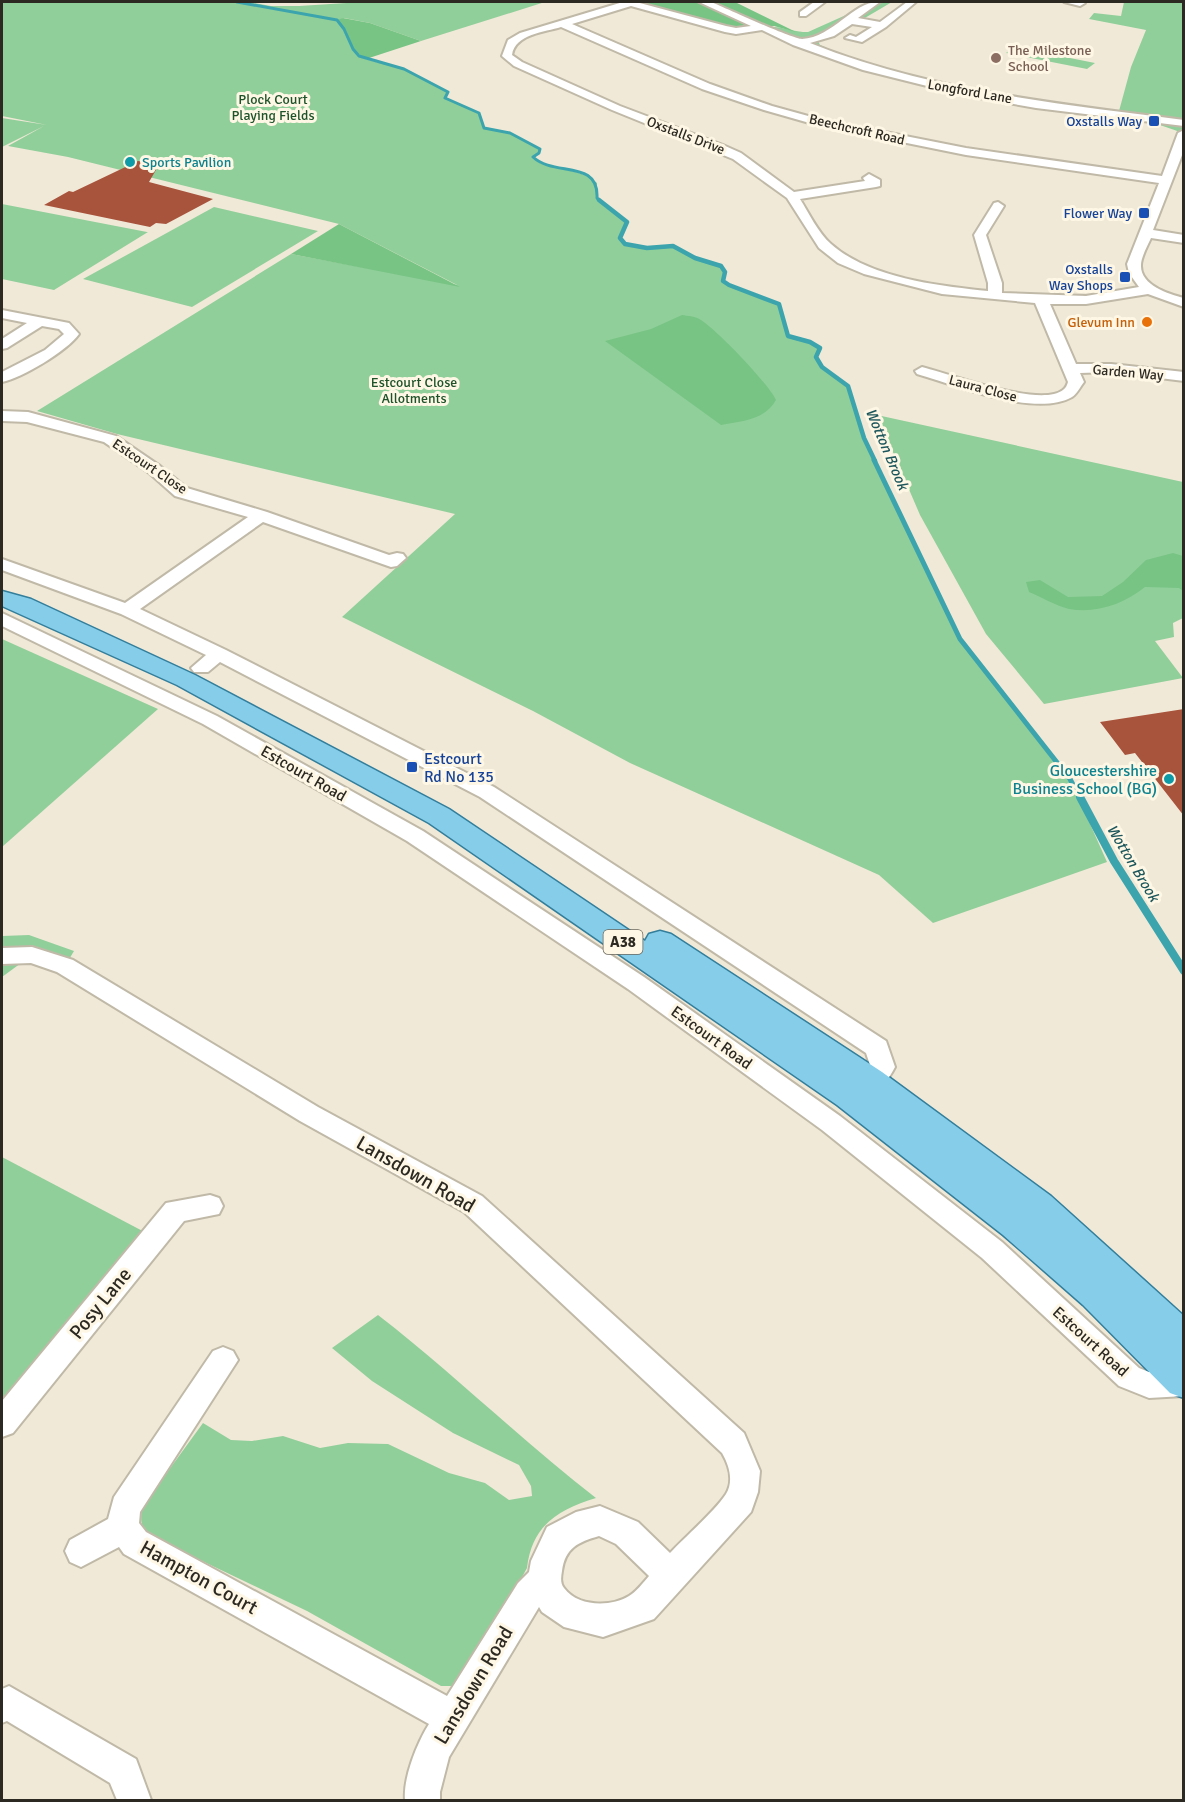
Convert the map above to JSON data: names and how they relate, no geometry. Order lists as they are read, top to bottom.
{
  "streets": {
    "main road": ["Estcourt Road", "A38"],
    "street": [
      "Longford Lane",
      "Beechcroft Road",
      "Oxstalls Drive",
      "Garden Way",
      "Laura Close",
      "Estcourt Close",
      "Lansdown Road",
      "Posy Lane",
      "Hampton Court"
    ]
  },
  "crossings": [
    ["Beechcroft Road", "Oxstalls Drive"],
    ["Garden Way", "Laura Close"],
    ["Lansdown Road", "Hampton Court"]
  ],
  "water": ["Wotton Brook"],
  "parks": ["Plock Court Playing Fields", "Estcourt Close Allotments"],
  "places": {
    "other": [
      "The Milestone School",
      "Sports Pavilion",
      "Glevum Inn",
      "Gloucestershire Business School (BG)"
    ],
    "transit": [
      "Oxstalls Way",
      "Flower Way",
      "Oxstalls Way Shops",
      "Estcourt Rd No 135"
    ]
  }
}
